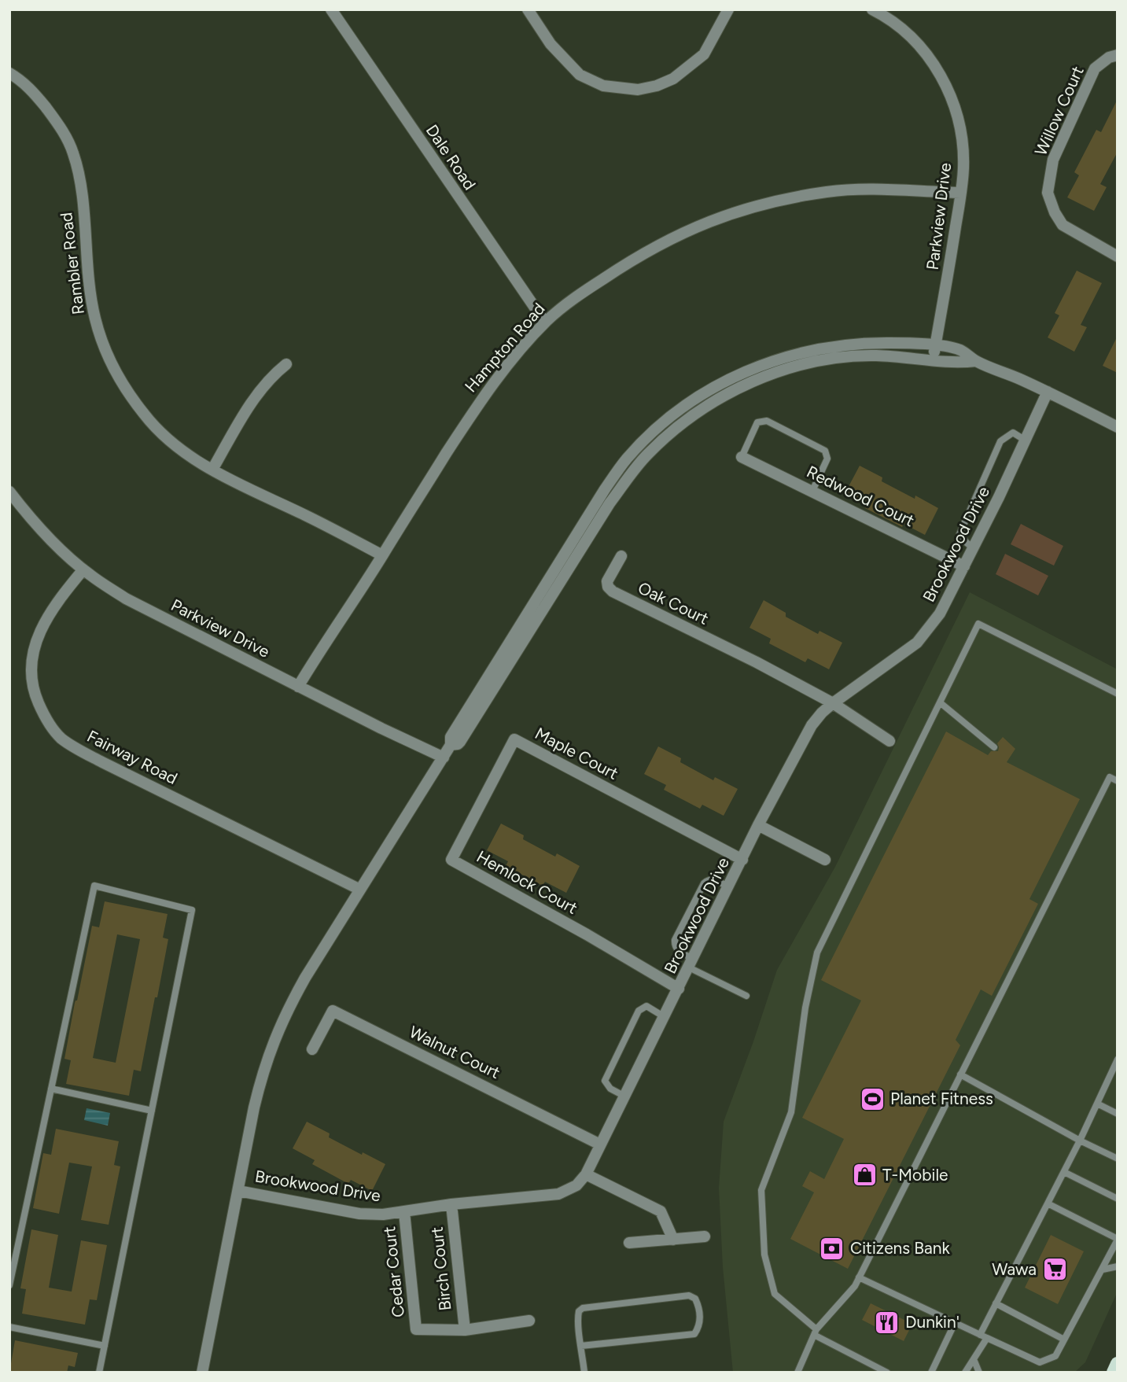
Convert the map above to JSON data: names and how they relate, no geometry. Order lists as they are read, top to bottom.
{
  "streets": {
    "street": [
      "Willow Court",
      "Dale Road",
      "Parkview Drive",
      "Rambler Road",
      "Hampton Road",
      "Redwood Court",
      "Brookwood Drive",
      "Oak Court",
      "Maple Court",
      "Fairway Road",
      "Hemlock Court",
      "Walnut Court",
      "Birch Court",
      "Cedar Court"
    ]
  },
  "crossings": [
    ["Dale Road", "Hampton Road"],
    ["Parkview Drive", "Hampton Road"],
    ["Parkview Drive", "Brookwood Drive"],
    ["Parkview Drive", "Fairway Road"],
    ["Rambler Road", "Hampton Road"],
    ["Redwood Court", "Brookwood Drive"],
    ["Brookwood Drive", "Oak Court"],
    ["Brookwood Drive", "Maple Court"],
    ["Brookwood Drive", "Fairway Road"],
    ["Brookwood Drive", "Hemlock Court"],
    ["Brookwood Drive", "Walnut Court"],
    ["Brookwood Drive", "Birch Court"],
    ["Brookwood Drive", "Cedar Court"],
    ["Maple Court", "Hemlock Court"],
    ["Birch Court", "Cedar Court"]
  ],
  "places": {
    "sports": ["Planet Fitness"],
    "shop": ["T-Mobile"],
    "bank": ["Citizens Bank"],
    "supermarket": ["Wawa"],
    "restaurant": ["Dunkin'"]
  }
}
